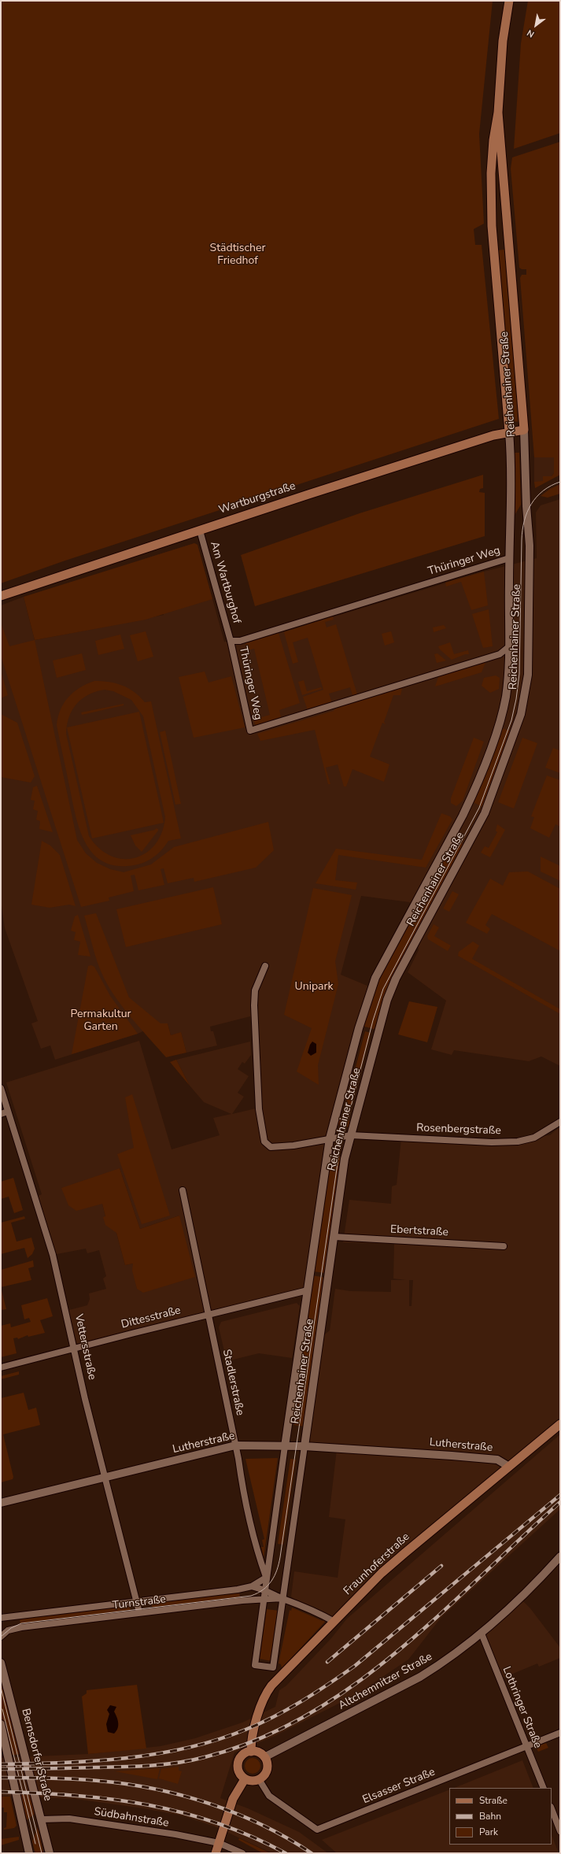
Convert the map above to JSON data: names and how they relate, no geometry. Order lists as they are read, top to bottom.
{
  "streets": {
    "main road": ["Reichenhainer Straße", "Wartburgstraße", "Fraunhoferstraße"],
    "street": [
      "Thüringer Weg",
      "Am Wartburghof",
      "Rosenbergstraße",
      "Ebertstraße",
      "Dittesstraße",
      "Vettersstraße",
      "Stadlerstraße",
      "Lutherstraße",
      "Turnstraße",
      "Altchemnitzer Straße",
      "Lothringer Straße",
      "Bernsdorfer Straße",
      "Elsasser Straße",
      "Südbahnstraße"
    ]
  },
  "crossings": [
    ["Reichenhainer Straße", "Wartburgstraße"],
    ["Reichenhainer Straße", "Thüringer Weg"],
    ["Reichenhainer Straße", "Rosenbergstraße"],
    ["Reichenhainer Straße", "Ebertstraße"],
    ["Reichenhainer Straße", "Dittesstraße"],
    ["Reichenhainer Straße", "Stadlerstraße"],
    ["Reichenhainer Straße", "Lutherstraße"],
    ["Reichenhainer Straße", "Turnstraße"],
    ["Wartburgstraße", "Am Wartburghof"],
    ["Thüringer Weg", "Am Wartburghof"],
    ["Dittesstraße", "Vettersstraße"],
    ["Dittesstraße", "Stadlerstraße"],
    ["Vettersstraße", "Lutherstraße"],
    ["Vettersstraße", "Turnstraße"],
    ["Stadlerstraße", "Lutherstraße"],
    ["Stadlerstraße", "Turnstraße"],
    ["Lutherstraße", "Fraunhoferstraße"],
    ["Fraunhoferstraße", "Turnstraße"],
    ["Fraunhoferstraße", "Altchemnitzer Straße"],
    ["Fraunhoferstraße", "Elsasser Straße"],
    ["Altchemnitzer Straße", "Lothringer Straße"],
    ["Altchemnitzer Straße", "Elsasser Straße"],
    ["Lothringer Straße", "Elsasser Straße"],
    ["Bernsdorfer Straße", "Südbahnstraße"]
  ],
  "parks": ["Städtischer Friedhof", "Unipark", "Permakultur Garten"],
  "legend": ["Straße", "Bahn", "Park"],
  "north": "bottom left"
}
